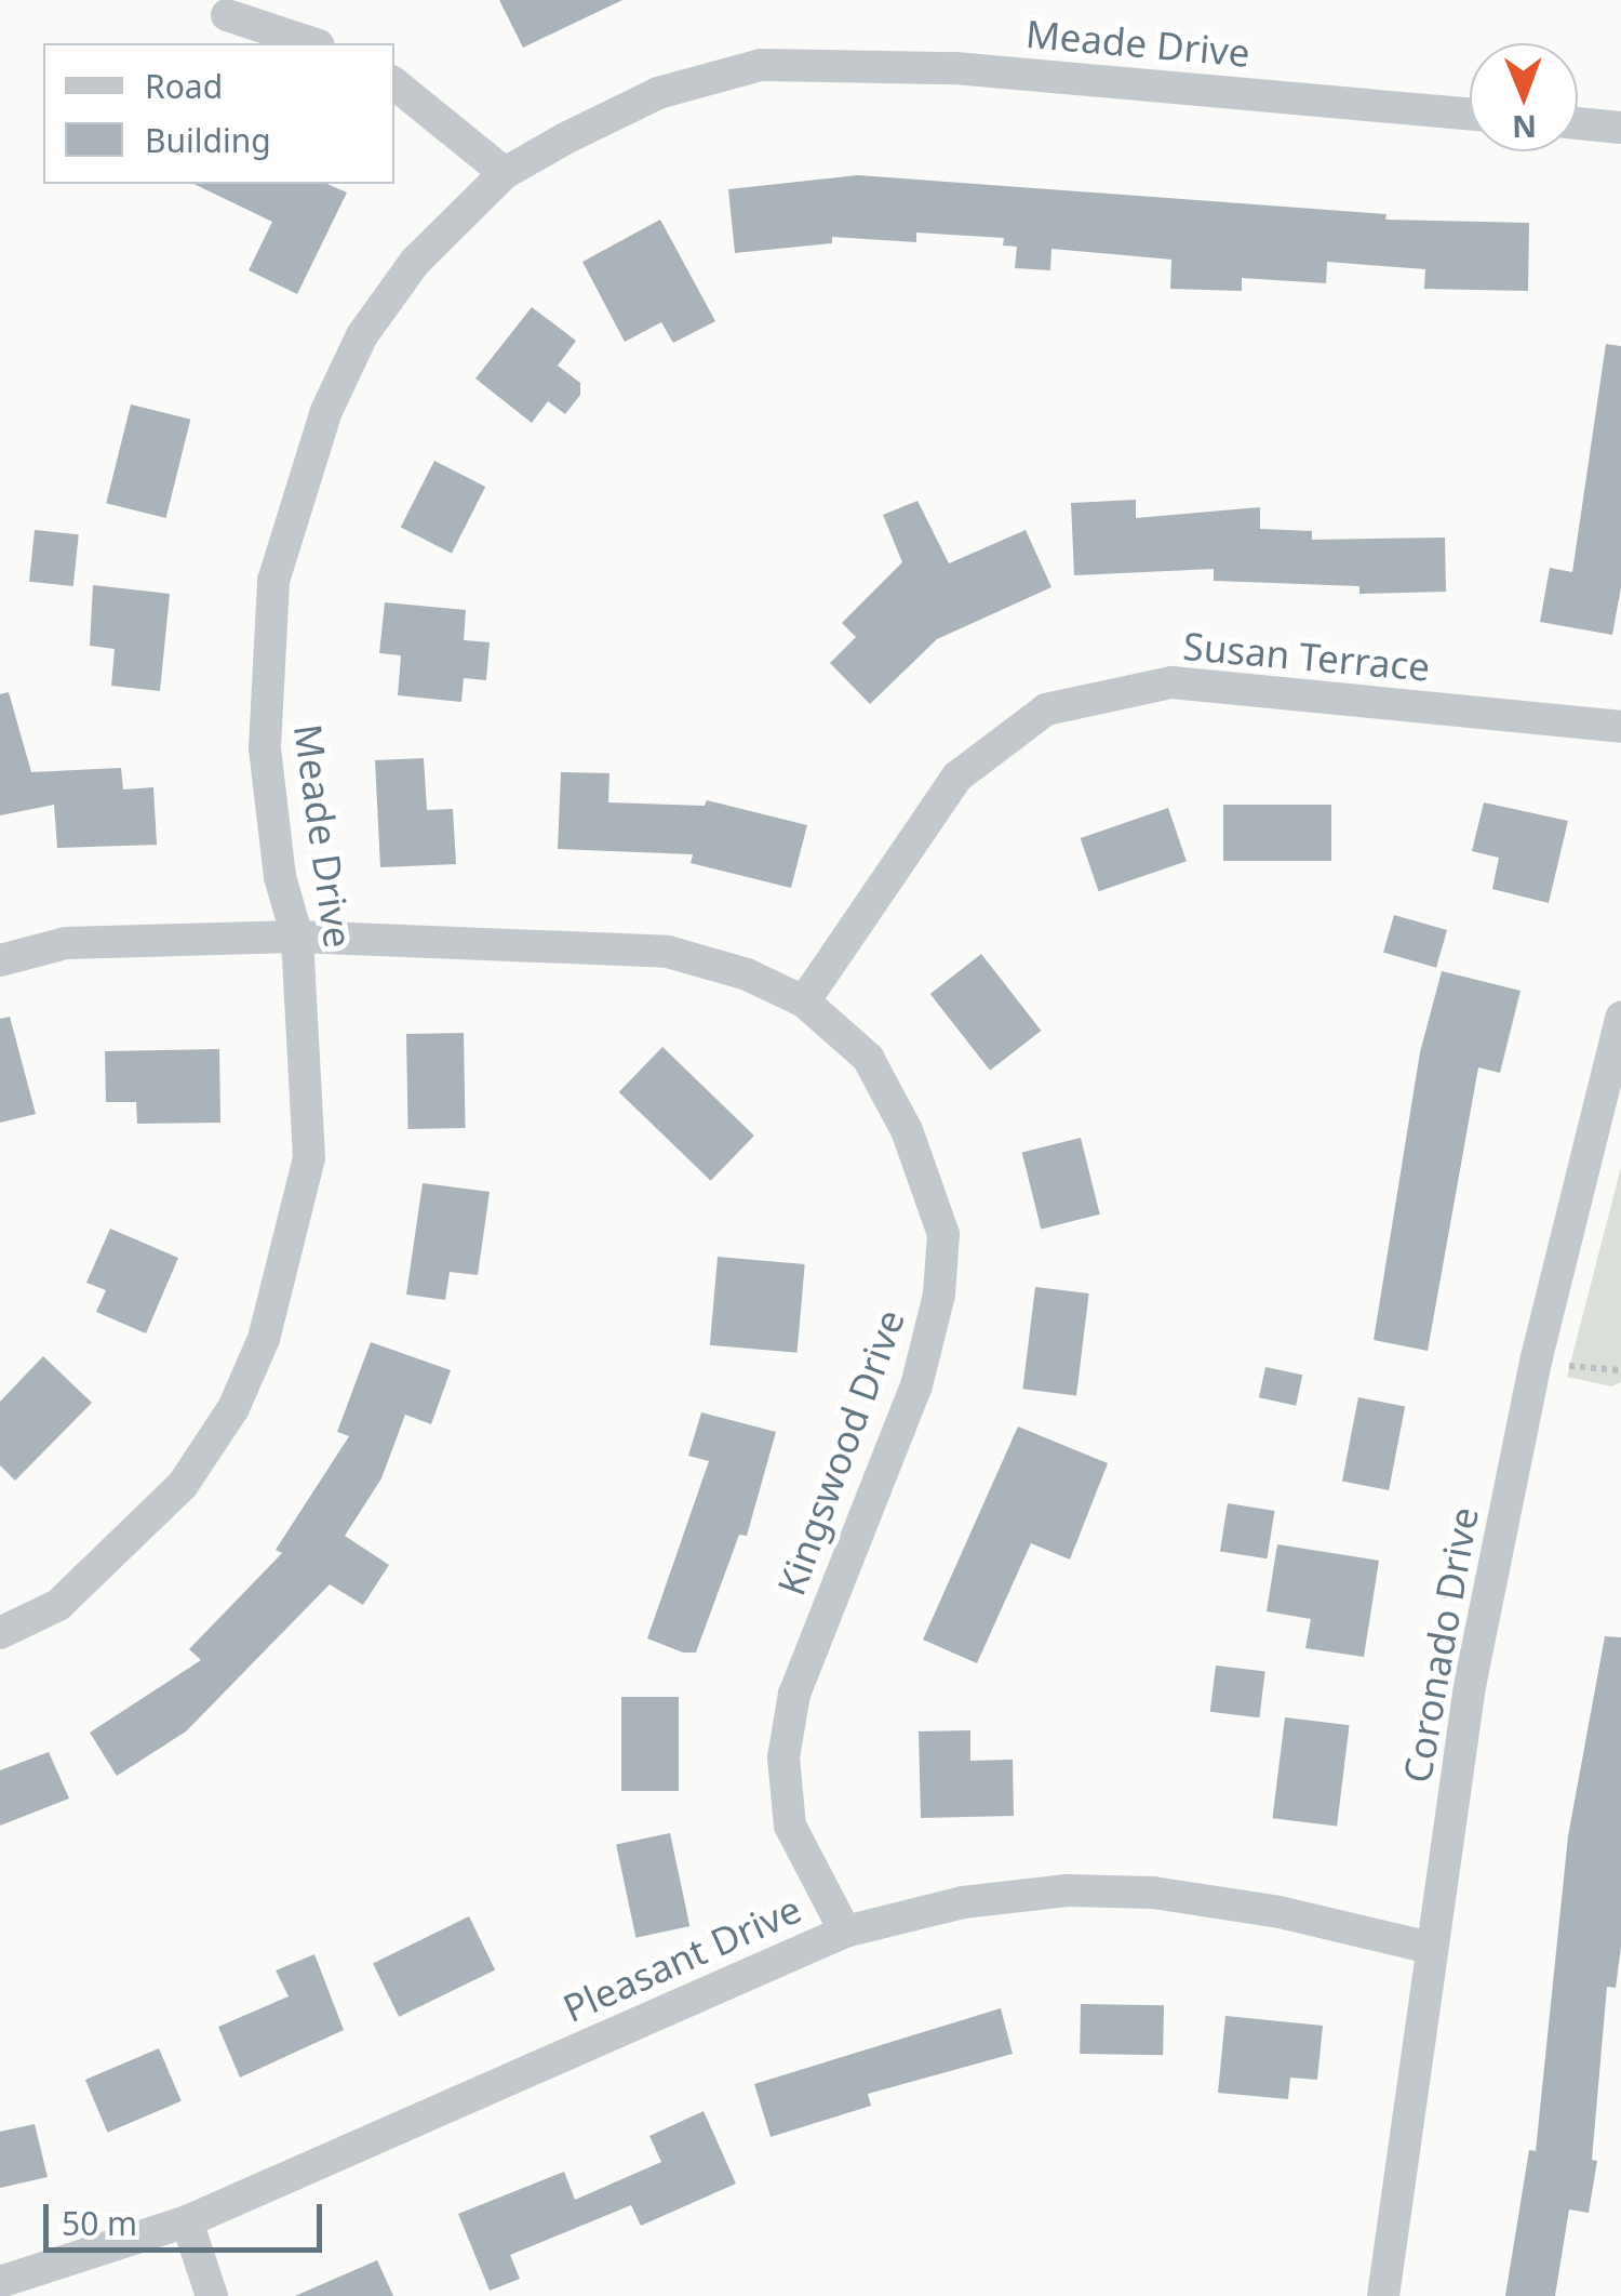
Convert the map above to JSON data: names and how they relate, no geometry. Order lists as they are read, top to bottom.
{
  "streets": {
    "street": [
      "Meade Drive",
      "Susan Terrace",
      "Kingswood Drive",
      "Coronado Drive",
      "Pleasant Drive"
    ]
  },
  "crossings": [
    ["Meade Drive", "Kingswood Drive"],
    ["Susan Terrace", "Kingswood Drive"],
    ["Kingswood Drive", "Pleasant Drive"],
    ["Coronado Drive", "Pleasant Drive"]
  ],
  "legend": ["Road", "Building"],
  "scale_bar": "50 m",
  "north": "bottom"
}
